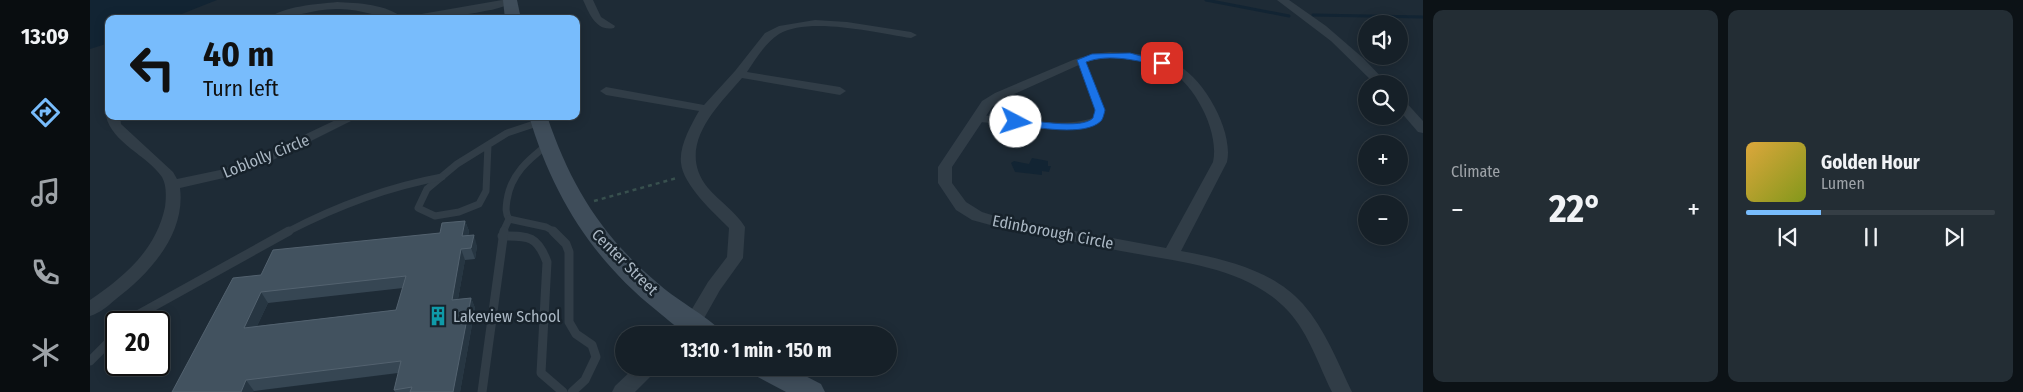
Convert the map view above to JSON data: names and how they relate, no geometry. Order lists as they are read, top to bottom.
{
  "streets": {
    "street": ["Loblolly Circle", "Edinborough Circle", "Center Street"]
  },
  "places": {
    "building": ["Lakeview School"]
  },
  "page": {
    "tabs": "13:09",
    "tile": "Climate",
    "map_buttons": ["+", "−"],
    "turn": ["40 m", "Turn left"],
    "song": ["Golden Hour", "Lumen"],
    "heat": ["−", "22°", "+"],
    "limit": "20",
    "trip": "13:10 · 1 min · 150 m"
  }
}
